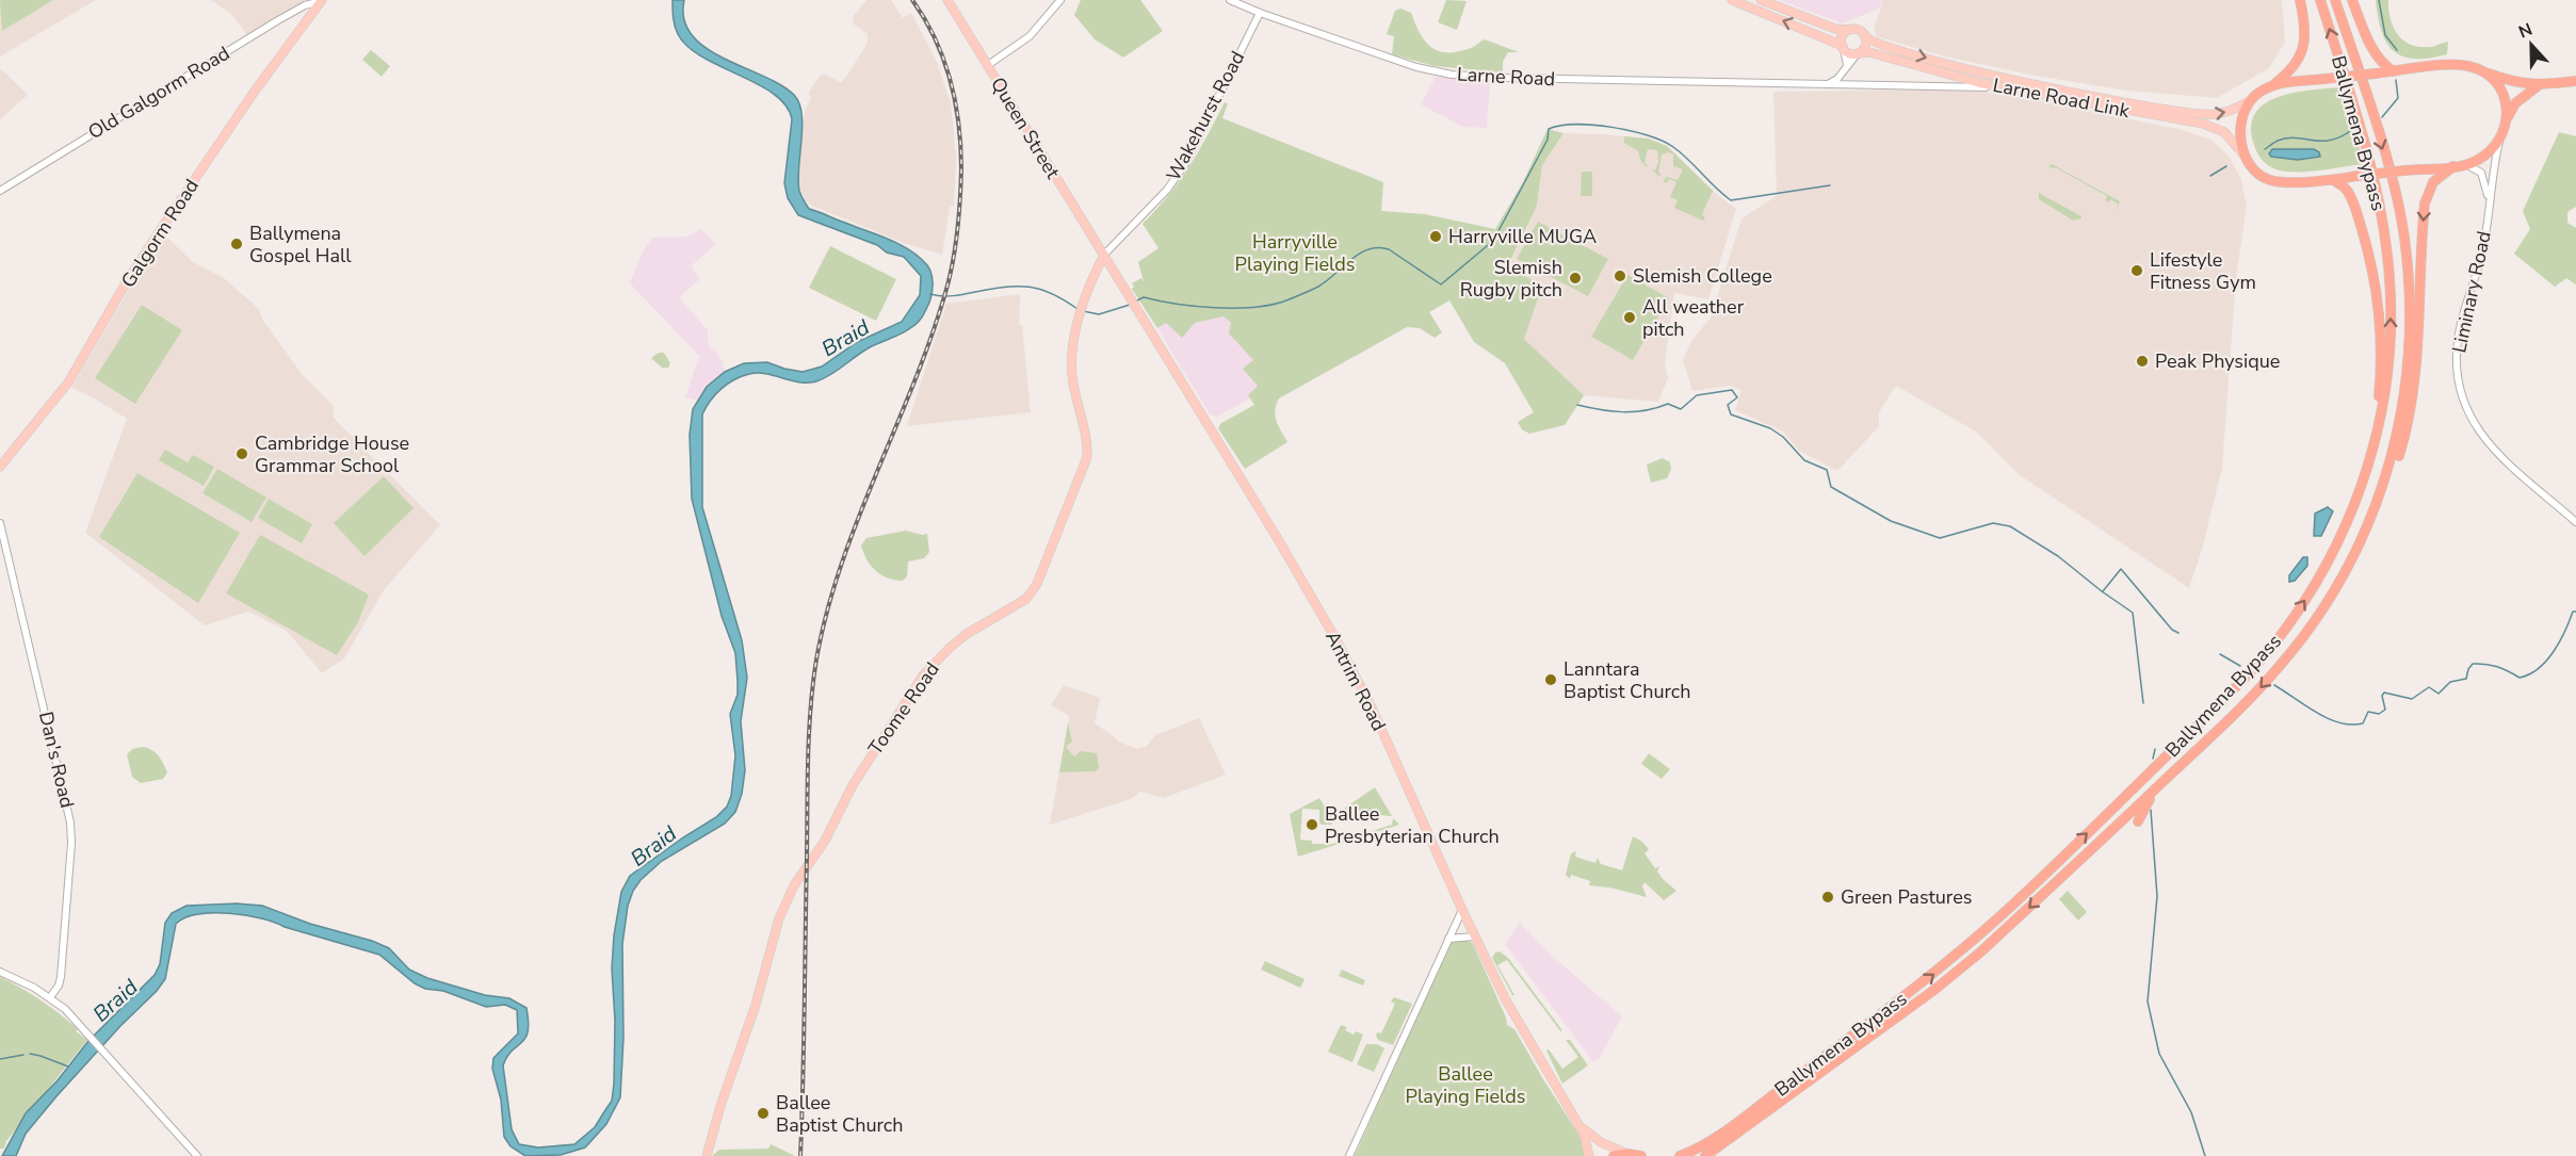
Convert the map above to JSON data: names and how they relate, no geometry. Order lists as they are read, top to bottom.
{
  "streets": {
    "highway": ["Ballymena Bypass"],
    "main road": [
      "Larne Road Link",
      "Queen Street",
      "Galgorm Road",
      "Antrim Road",
      "Toome Road"
    ],
    "street": [
      "Larne Road",
      "Old Galgorm Road",
      "Wakehurst Road",
      "Liminary Road",
      "Dan's Road"
    ]
  },
  "crossings": [
    ["Larne Road", "Larne Road Link"],
    ["Larne Road", "Wakehurst Road"],
    ["Old Galgorm Road", "Galgorm Road"],
    ["Wakehurst Road", "Queen Street"],
    ["Wakehurst Road", "Antrim Road"],
    ["Wakehurst Road", "Toome Road"],
    ["Queen Street", "Antrim Road"],
    ["Queen Street", "Toome Road"],
    ["Antrim Road", "Toome Road"]
  ],
  "water": ["Braid"],
  "parks": ["Harryville Playing Fields", "Ballee Playing Fields"],
  "places": [
    "Harryville MUGA",
    "Ballymena Gospel Hall",
    "Lifestyle Fitness Gym",
    "Slemish College",
    "Slemish Rugby pitch",
    "All weather pitch",
    "Peak Physique",
    "Cambridge House Grammar School",
    "Lanntara Baptist Church",
    "Ballee Presbyterian Church",
    "Green Pastures",
    "Ballee Baptist Church"
  ],
  "north": "top"
}
